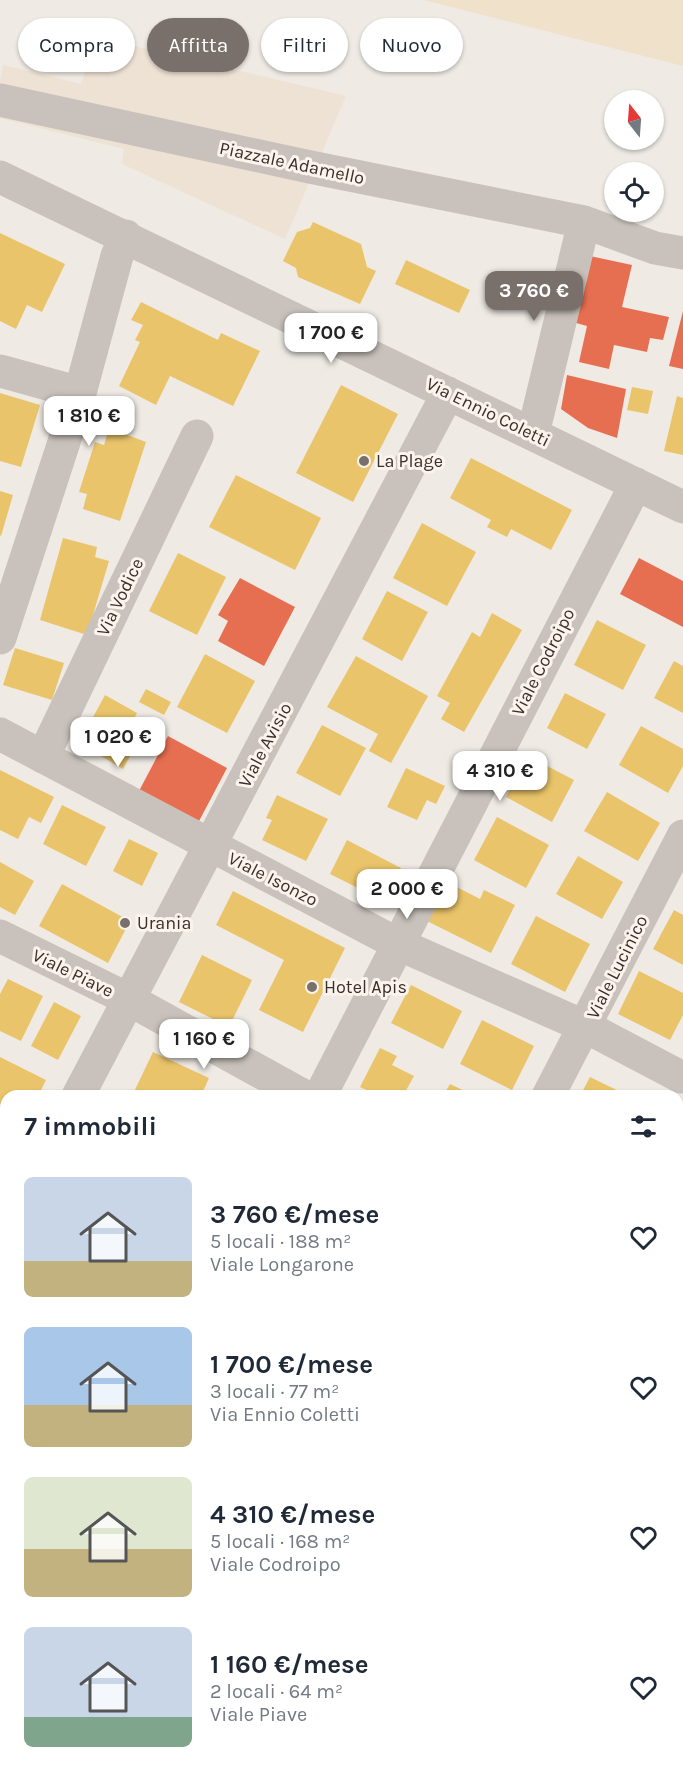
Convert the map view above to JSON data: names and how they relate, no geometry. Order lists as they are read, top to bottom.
{
  "streets": {
    "street": [
      "Piazzale Adamello",
      "Via Ennio Coletti",
      "Via Vodice",
      "Viale Codroipo",
      "Viale Avisio",
      "Viale Isonzo",
      "Viale Lucinico",
      "Viale Piave"
    ]
  },
  "crossings": [
    ["Via Ennio Coletti", "Viale Codroipo"],
    ["Via Ennio Coletti", "Viale Avisio"],
    ["Via Vodice", "Viale Isonzo"],
    ["Viale Codroipo", "Viale Isonzo"],
    ["Viale Avisio", "Viale Isonzo"],
    ["Viale Avisio", "Viale Piave"],
    ["Viale Isonzo", "Viale Lucinico"]
  ],
  "places": ["La Plage", "Urania", "Hotel Apis"],
  "north": "top",
  "page": {
    "chip": [
      "Compra",
      "Affitta",
      "Filtri",
      "Nuovo"
    ],
    "price": [
      "3 760 €",
      "1 700 €",
      "1 810 €",
      "1 020 €",
      "4 310 €",
      "2 000 €",
      "1 160 €"
    ],
    "heading": "7 immobili",
    "list": [
      {
        "name": "3 760 €/mese",
        "note": "5 locali · 188 m² · Viale Longarone"
      },
      {
        "name": "1 700 €/mese",
        "note": "3 locali · 77 m² · Via Ennio Coletti"
      },
      {
        "name": "4 310 €/mese",
        "note": "5 locali · 168 m² · Viale Codroipo"
      },
      {
        "name": "1 160 €/mese",
        "note": "2 locali · 64 m² · Viale Piave"
      }
    ]
  }
}
